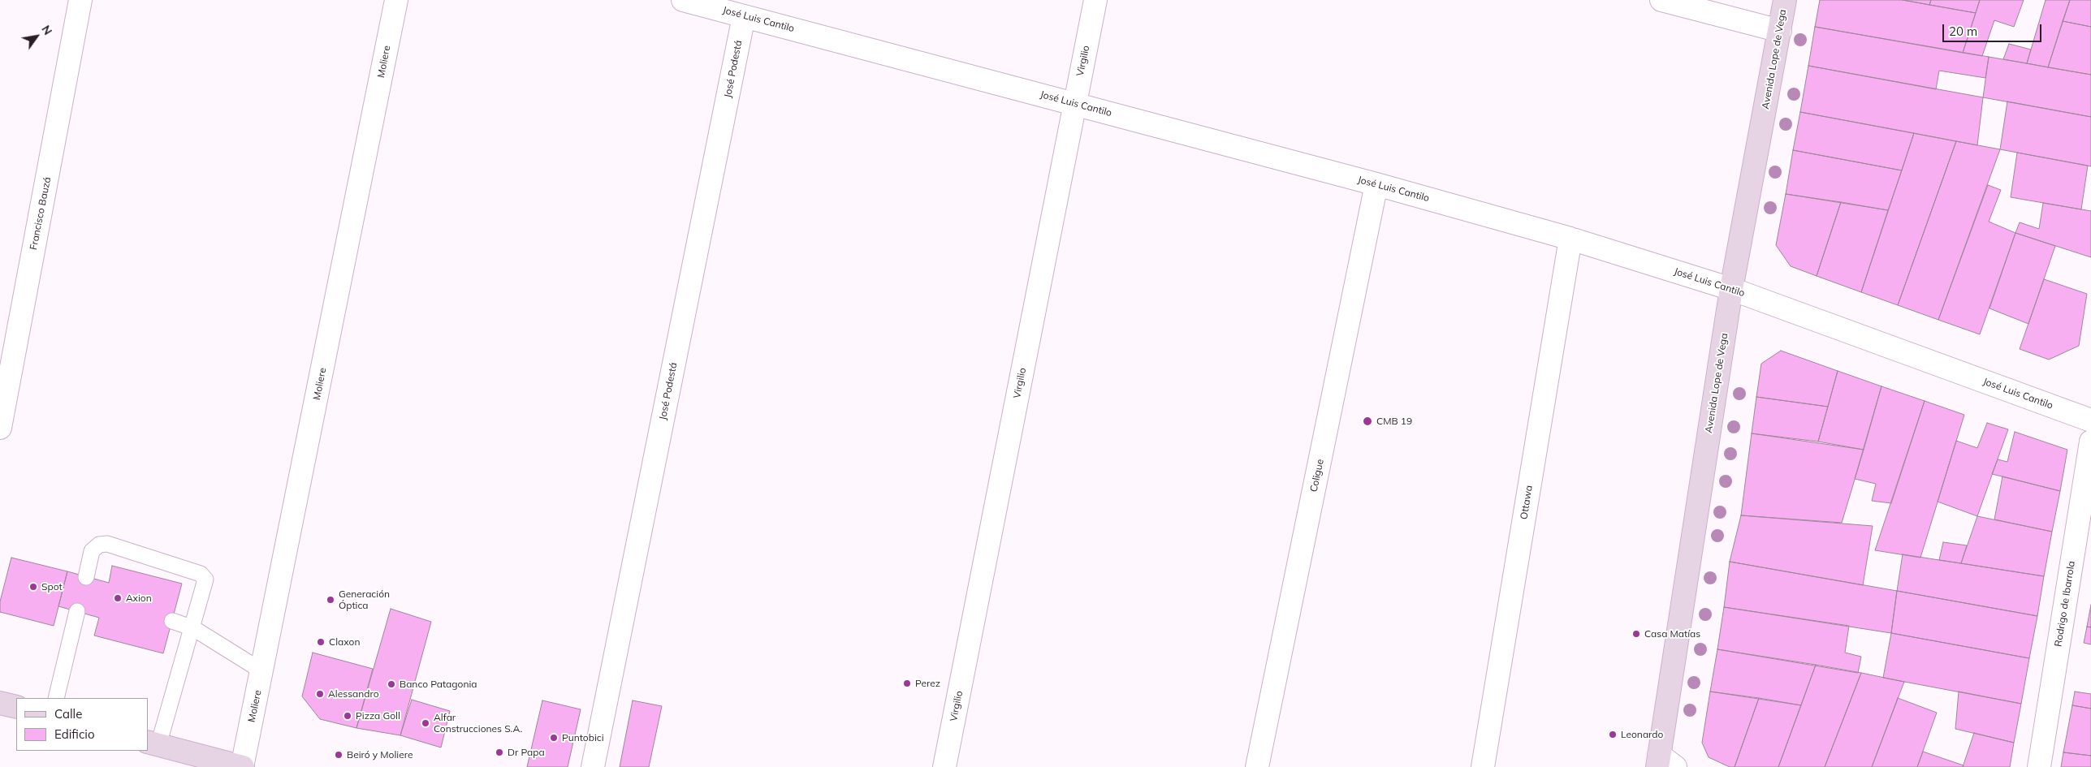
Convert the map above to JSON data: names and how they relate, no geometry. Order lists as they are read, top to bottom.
{
  "streets": {
    "main road": ["Avenida Lope de Vega"],
    "street": [
      "José Luis Cantilo",
      "Virgilio",
      "Moliere",
      "José Podestá",
      "Francisco Bauzá",
      "Coligue",
      "Ottawa",
      "Rodrigo de Ibarrola"
    ]
  },
  "crossings": [
    ["José Luis Cantilo", "Avenida Lope de Vega"],
    ["José Luis Cantilo", "Virgilio"],
    ["José Luis Cantilo", "José Podestá"],
    ["José Luis Cantilo", "Coligue"],
    ["José Luis Cantilo", "Ottawa"]
  ],
  "places": [
    "CMB 19",
    "Spot",
    "Axion",
    "Generación Óptica",
    "Casa Matías",
    "Claxon",
    "Perez",
    "Banco Patagonia",
    "Alessandro",
    "Pizza Goll",
    "Alfar Construcciones S.A.",
    "Leonardo",
    "Puntobici",
    "Dr Papa",
    "Beiró y Moliere"
  ],
  "legend": ["Calle", "Edificio"],
  "scale_bar": "20 m",
  "north": "top right"
}
